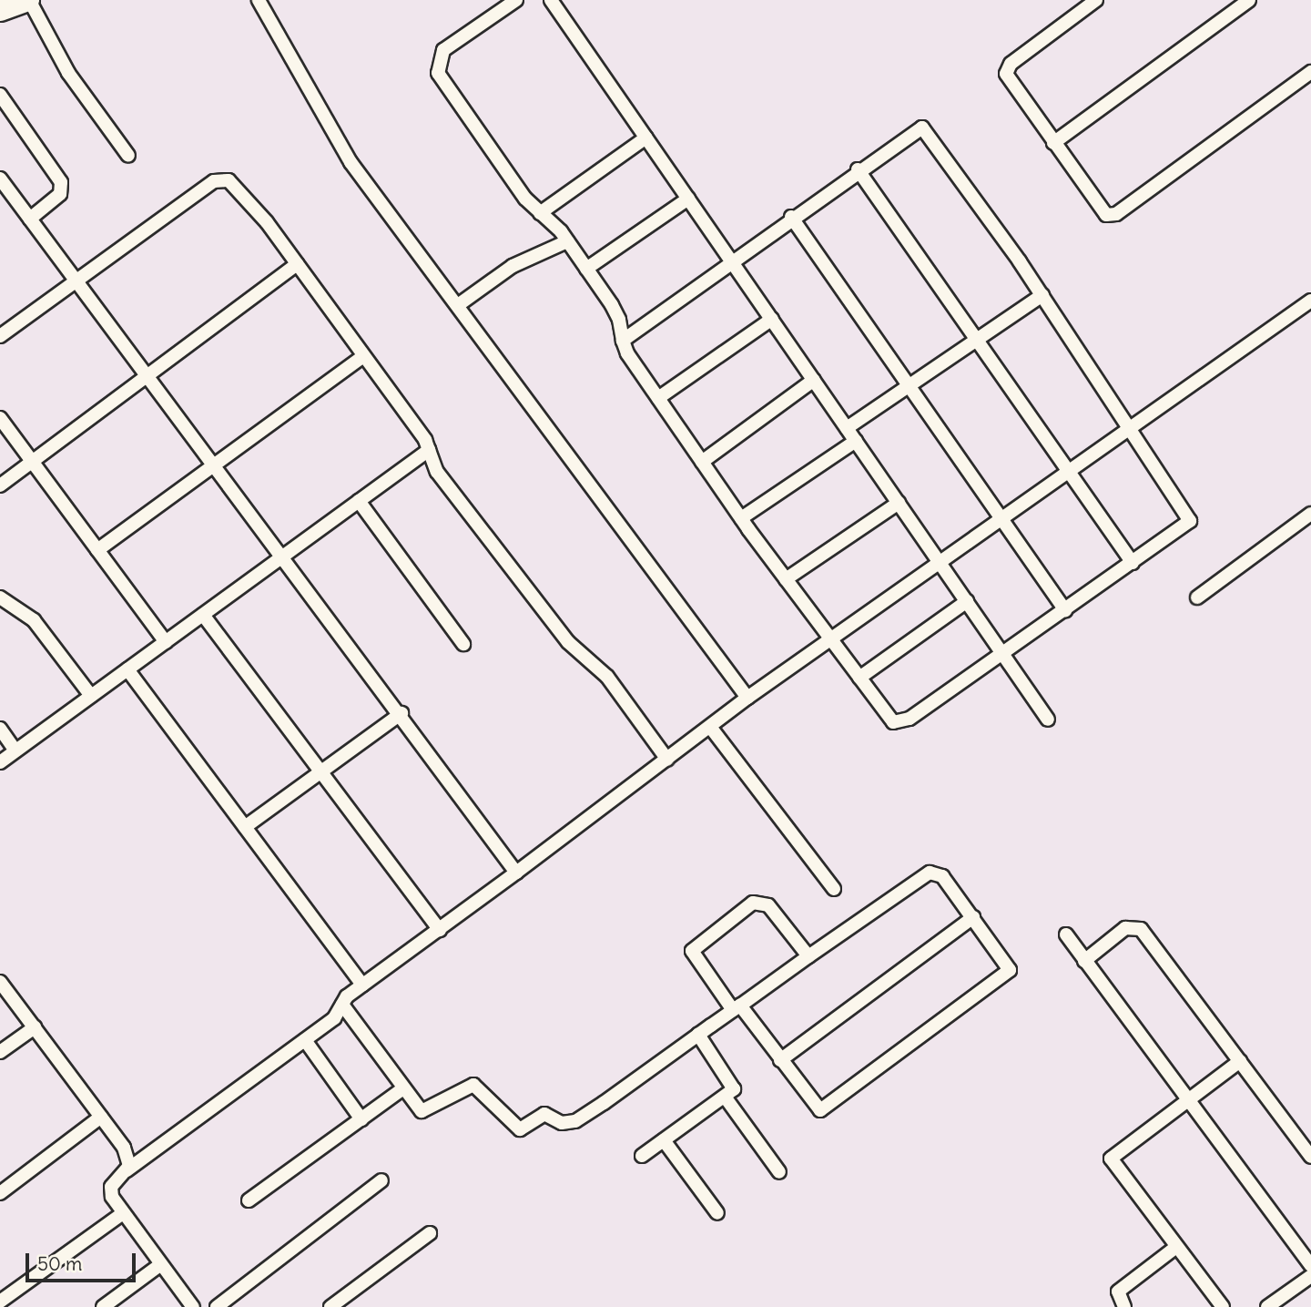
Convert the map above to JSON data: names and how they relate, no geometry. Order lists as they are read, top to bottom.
{
  "scale_bar": "50 m"
}
